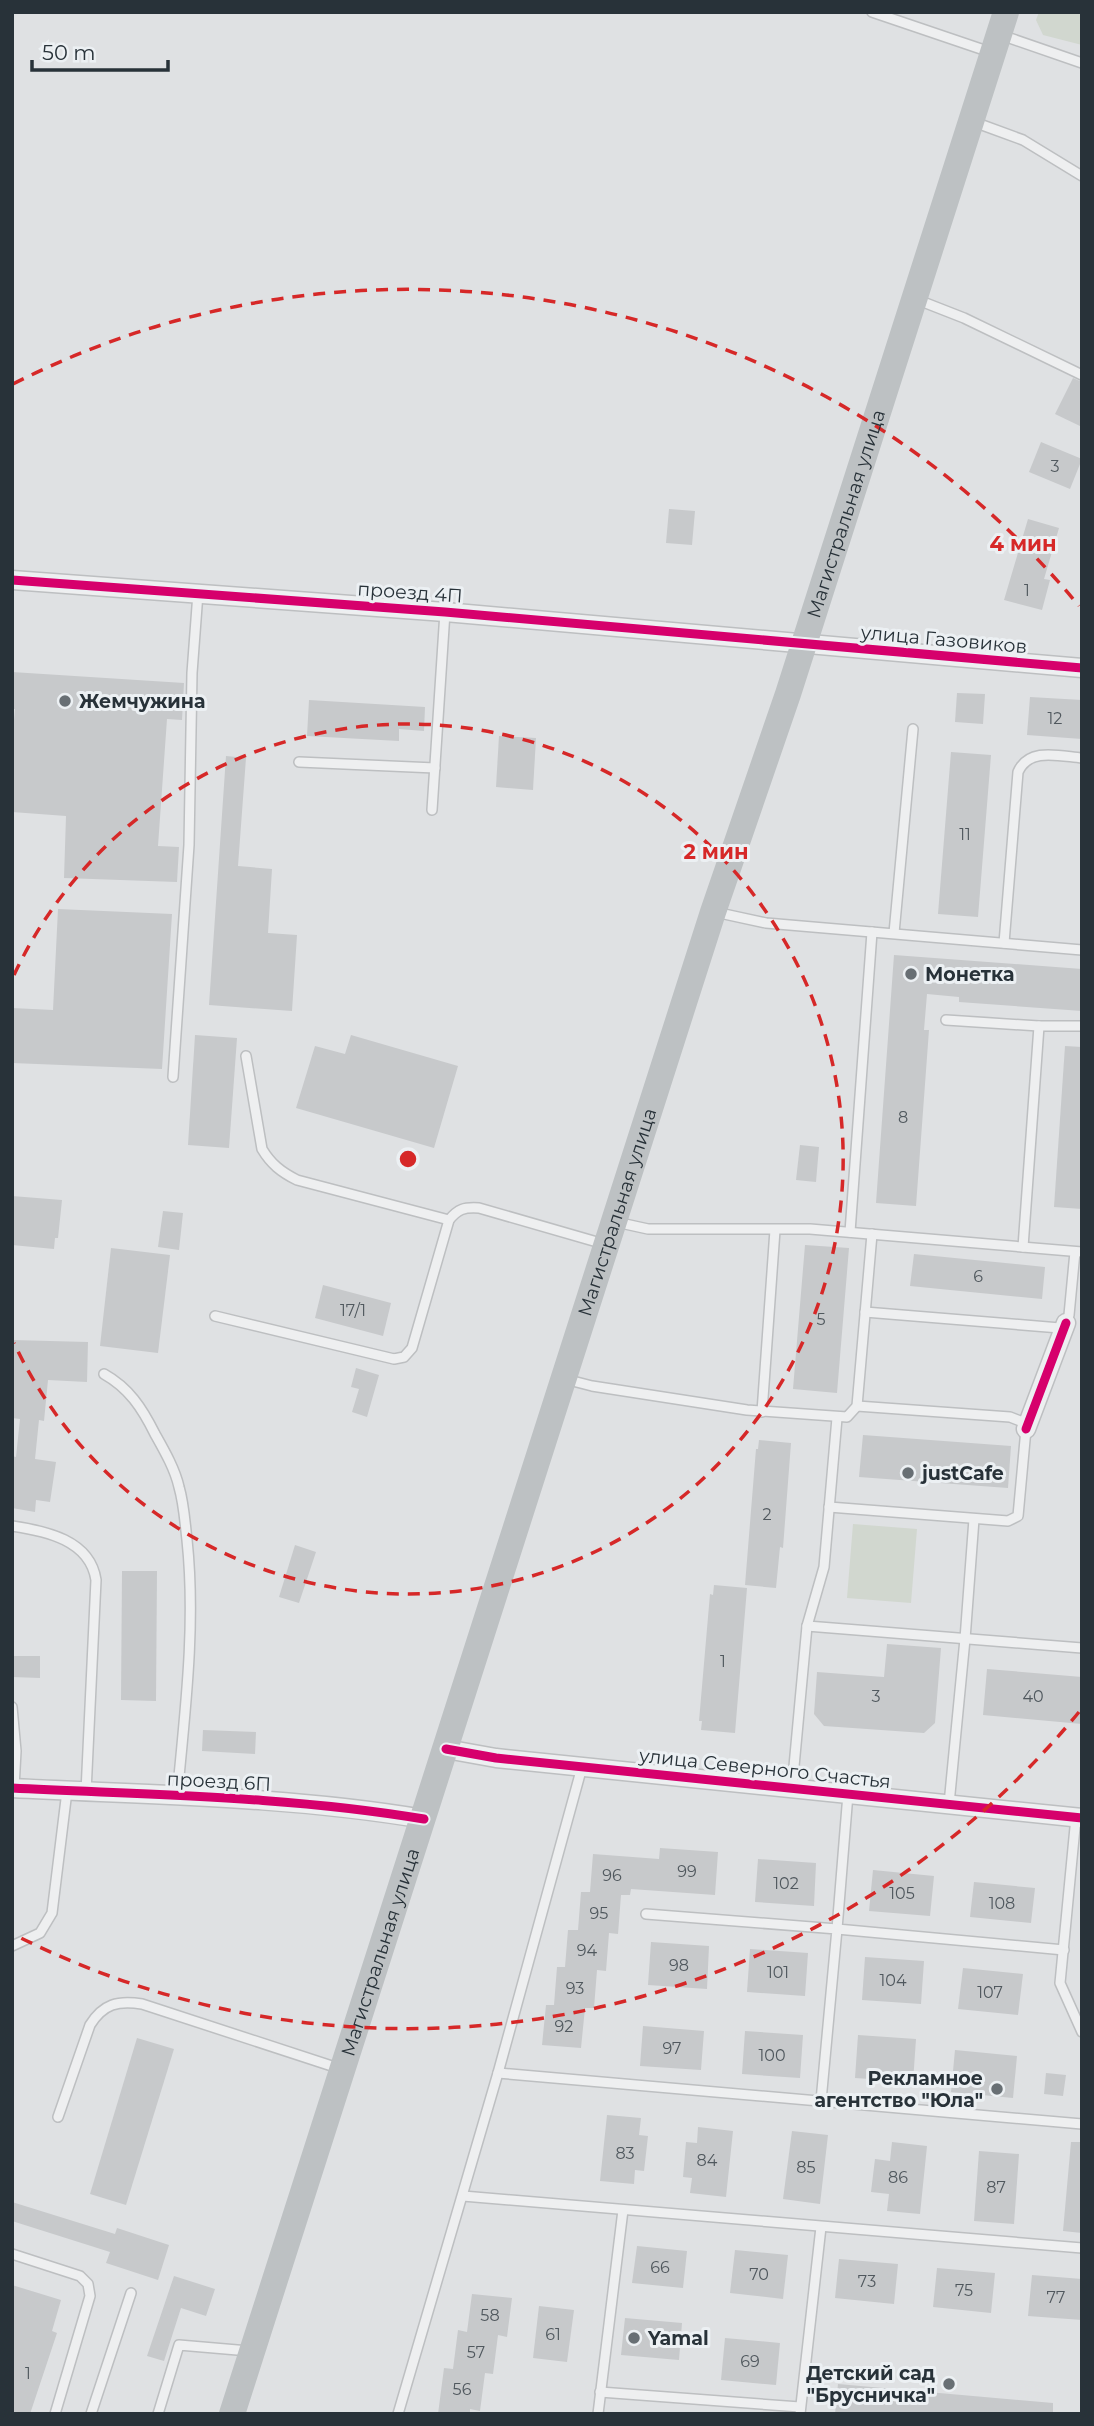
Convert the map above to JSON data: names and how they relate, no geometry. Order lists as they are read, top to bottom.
{
  "streets": {
    "main road": ["Магистральная улица"],
    "street": [
      "проезд 4П",
      "улица Газовиков",
      "улица Северного Счастья",
      "проезд 6П"
    ]
  },
  "crossings": [
    ["Магистральная улица", "проезд 4П"],
    ["Магистральная улица", "улица Газовиков"],
    ["Магистральная улица", "улица Северного Счастья"],
    ["Магистральная улица", "проезд 6П"],
    ["проезд 4П", "улица Газовиков"]
  ],
  "places": [
    "Жемчужина",
    "Монетка",
    "justCafe",
    "Рекламное агентство \"Юла\"",
    "Yamal",
    "Детский сад \"Брусничка\""
  ],
  "house_numbers": [
    "3",
    "1",
    "12",
    "11",
    "8",
    "6",
    "17/1",
    "5",
    "2",
    "1",
    "3",
    "40",
    "99",
    "96",
    "102",
    "105",
    "108",
    "95",
    "94",
    "98",
    "101",
    "104",
    "93",
    "107",
    "92",
    "97",
    "100",
    "83",
    "84",
    "85",
    "86",
    "87",
    "66",
    "70",
    "73",
    "75",
    "77",
    "58",
    "61",
    "57",
    "69",
    "1",
    "56"
  ],
  "scale_bar": "50 m",
  "rings": ["4 мин", "2 мин"]
}
